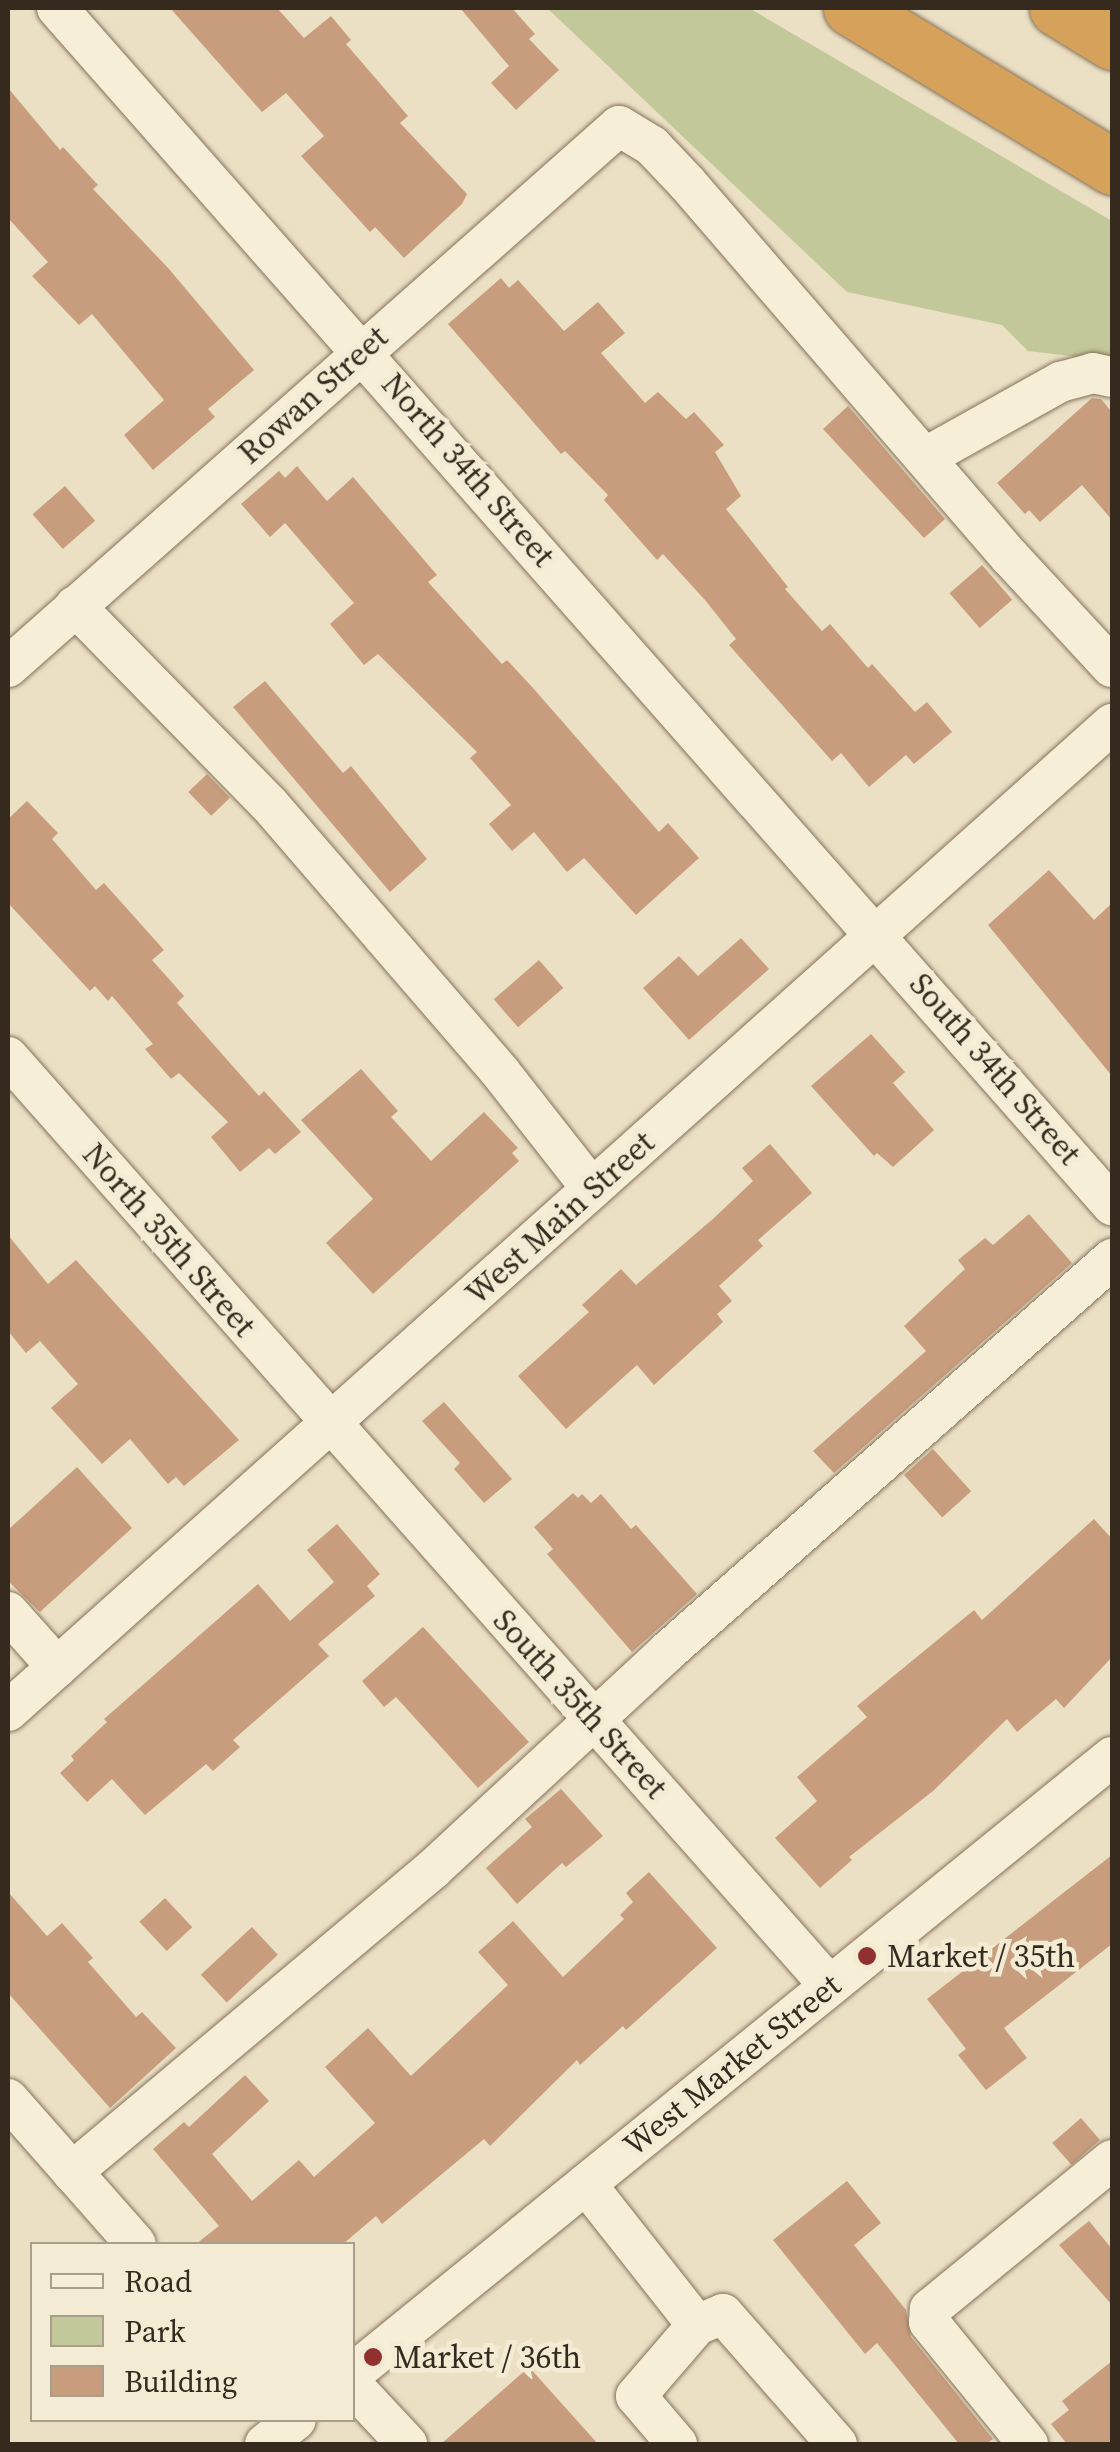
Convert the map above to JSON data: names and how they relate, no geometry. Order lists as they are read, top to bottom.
{
  "streets": {
    "street": [
      "Rowan Street",
      "North 34th Street",
      "South 34th Street",
      "West Main Street",
      "North 35th Street",
      "South 35th Street",
      "West Market Street"
    ]
  },
  "crossings": [
    ["Rowan Street", "North 34th Street"],
    ["North 34th Street", "South 34th Street"],
    ["North 34th Street", "West Main Street"],
    ["South 34th Street", "West Main Street"],
    ["West Main Street", "North 35th Street"],
    ["West Main Street", "South 35th Street"],
    ["North 35th Street", "South 35th Street"],
    ["South 35th Street", "West Market Street"]
  ],
  "places": ["Market / 35th", "Market / 36th"],
  "legend": ["Road", "Park", "Building"]
}
